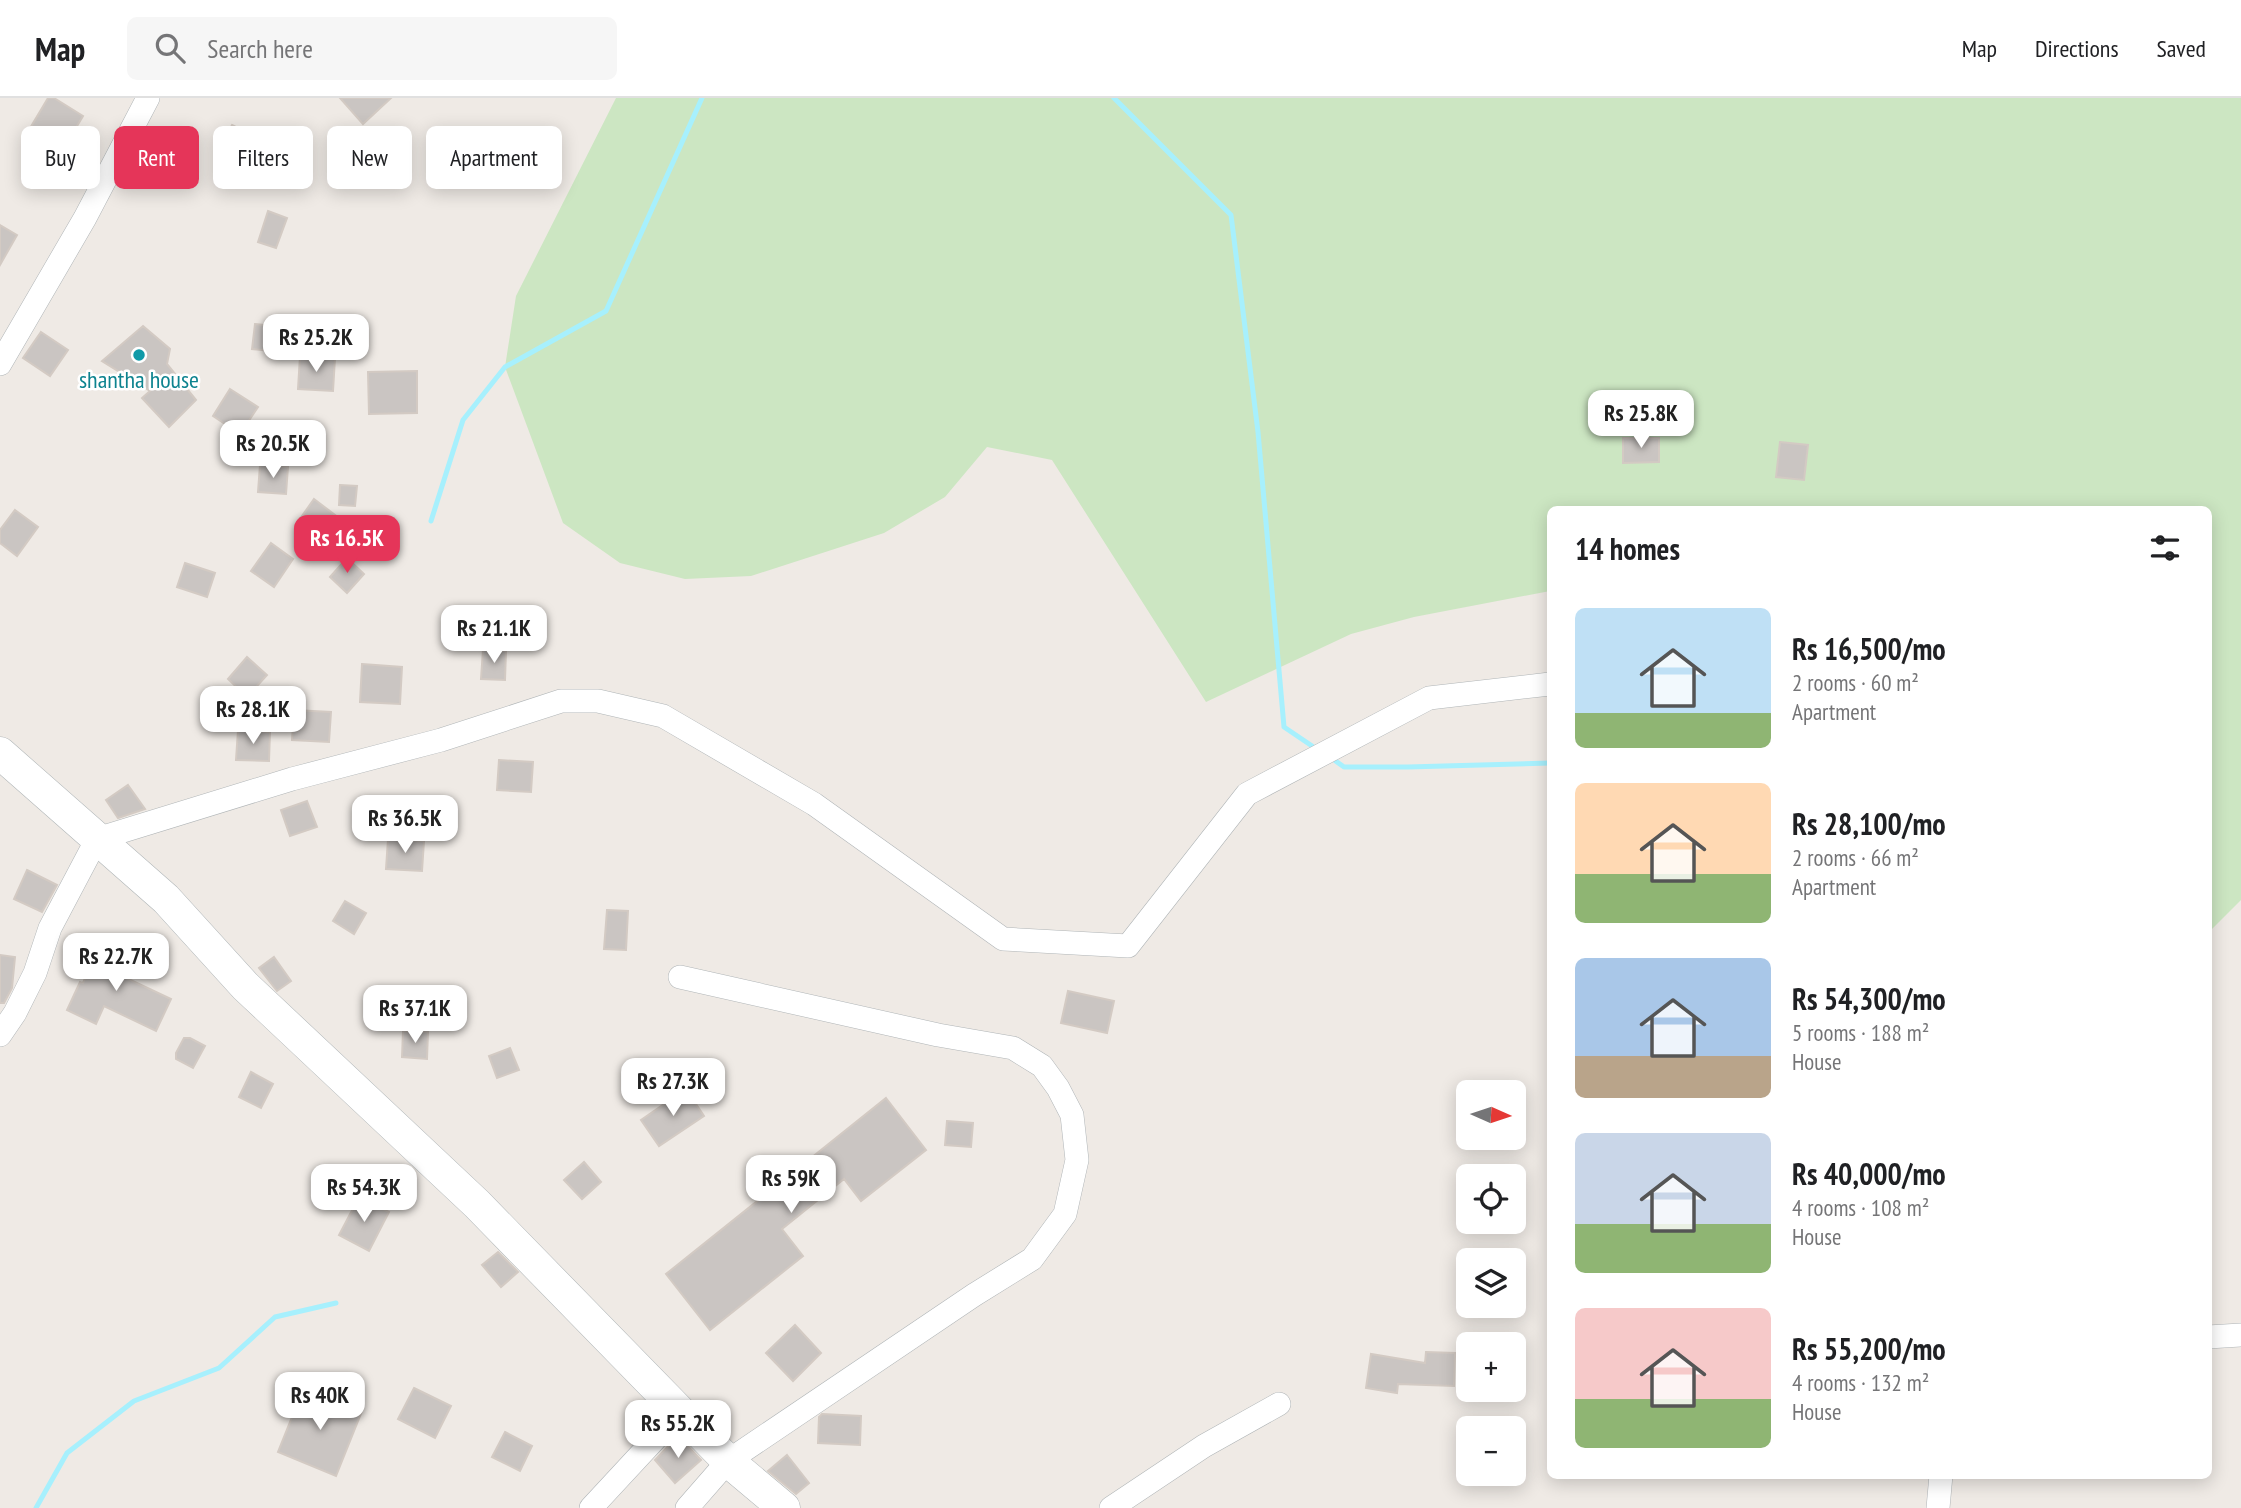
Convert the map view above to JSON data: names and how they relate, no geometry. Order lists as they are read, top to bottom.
{
  "places": ["shantha house"],
  "north": "right",
  "page": {
    "header": "Map",
    "search": "Search here",
    "nav": ["Map", "Directions", "Saved"],
    "chip": [
      "Buy",
      "Rent",
      "Filters",
      "New",
      "Apartment"
    ],
    "price": [
      "Rs 25.2K",
      "Rs 25.8K",
      "Rs 20.5K",
      "Rs 16.5K",
      "Rs 21.1K",
      "Rs 28.1K",
      "Rs 36.5K",
      "Rs 22.7K",
      "Rs 37.1K",
      "Rs 27.3K",
      "Rs 59K",
      "Rs 54.3K",
      "Rs 40K",
      "Rs 55.2K"
    ],
    "heading": "14 homes",
    "list": [
      {
        "name": "Rs 16,500/mo",
        "note": "2 rooms · 60 m² · Apartment"
      },
      {
        "name": "Rs 28,100/mo",
        "note": "2 rooms · 66 m² · Apartment"
      },
      {
        "name": "Rs 54,300/mo",
        "note": "5 rooms · 188 m² · House"
      },
      {
        "name": "Rs 40,000/mo",
        "note": "4 rooms · 108 m² · House"
      },
      {
        "name": "Rs 55,200/mo",
        "note": "4 rooms · 132 m² · House"
      }
    ],
    "map_buttons": ["+", "−"]
  }
}
